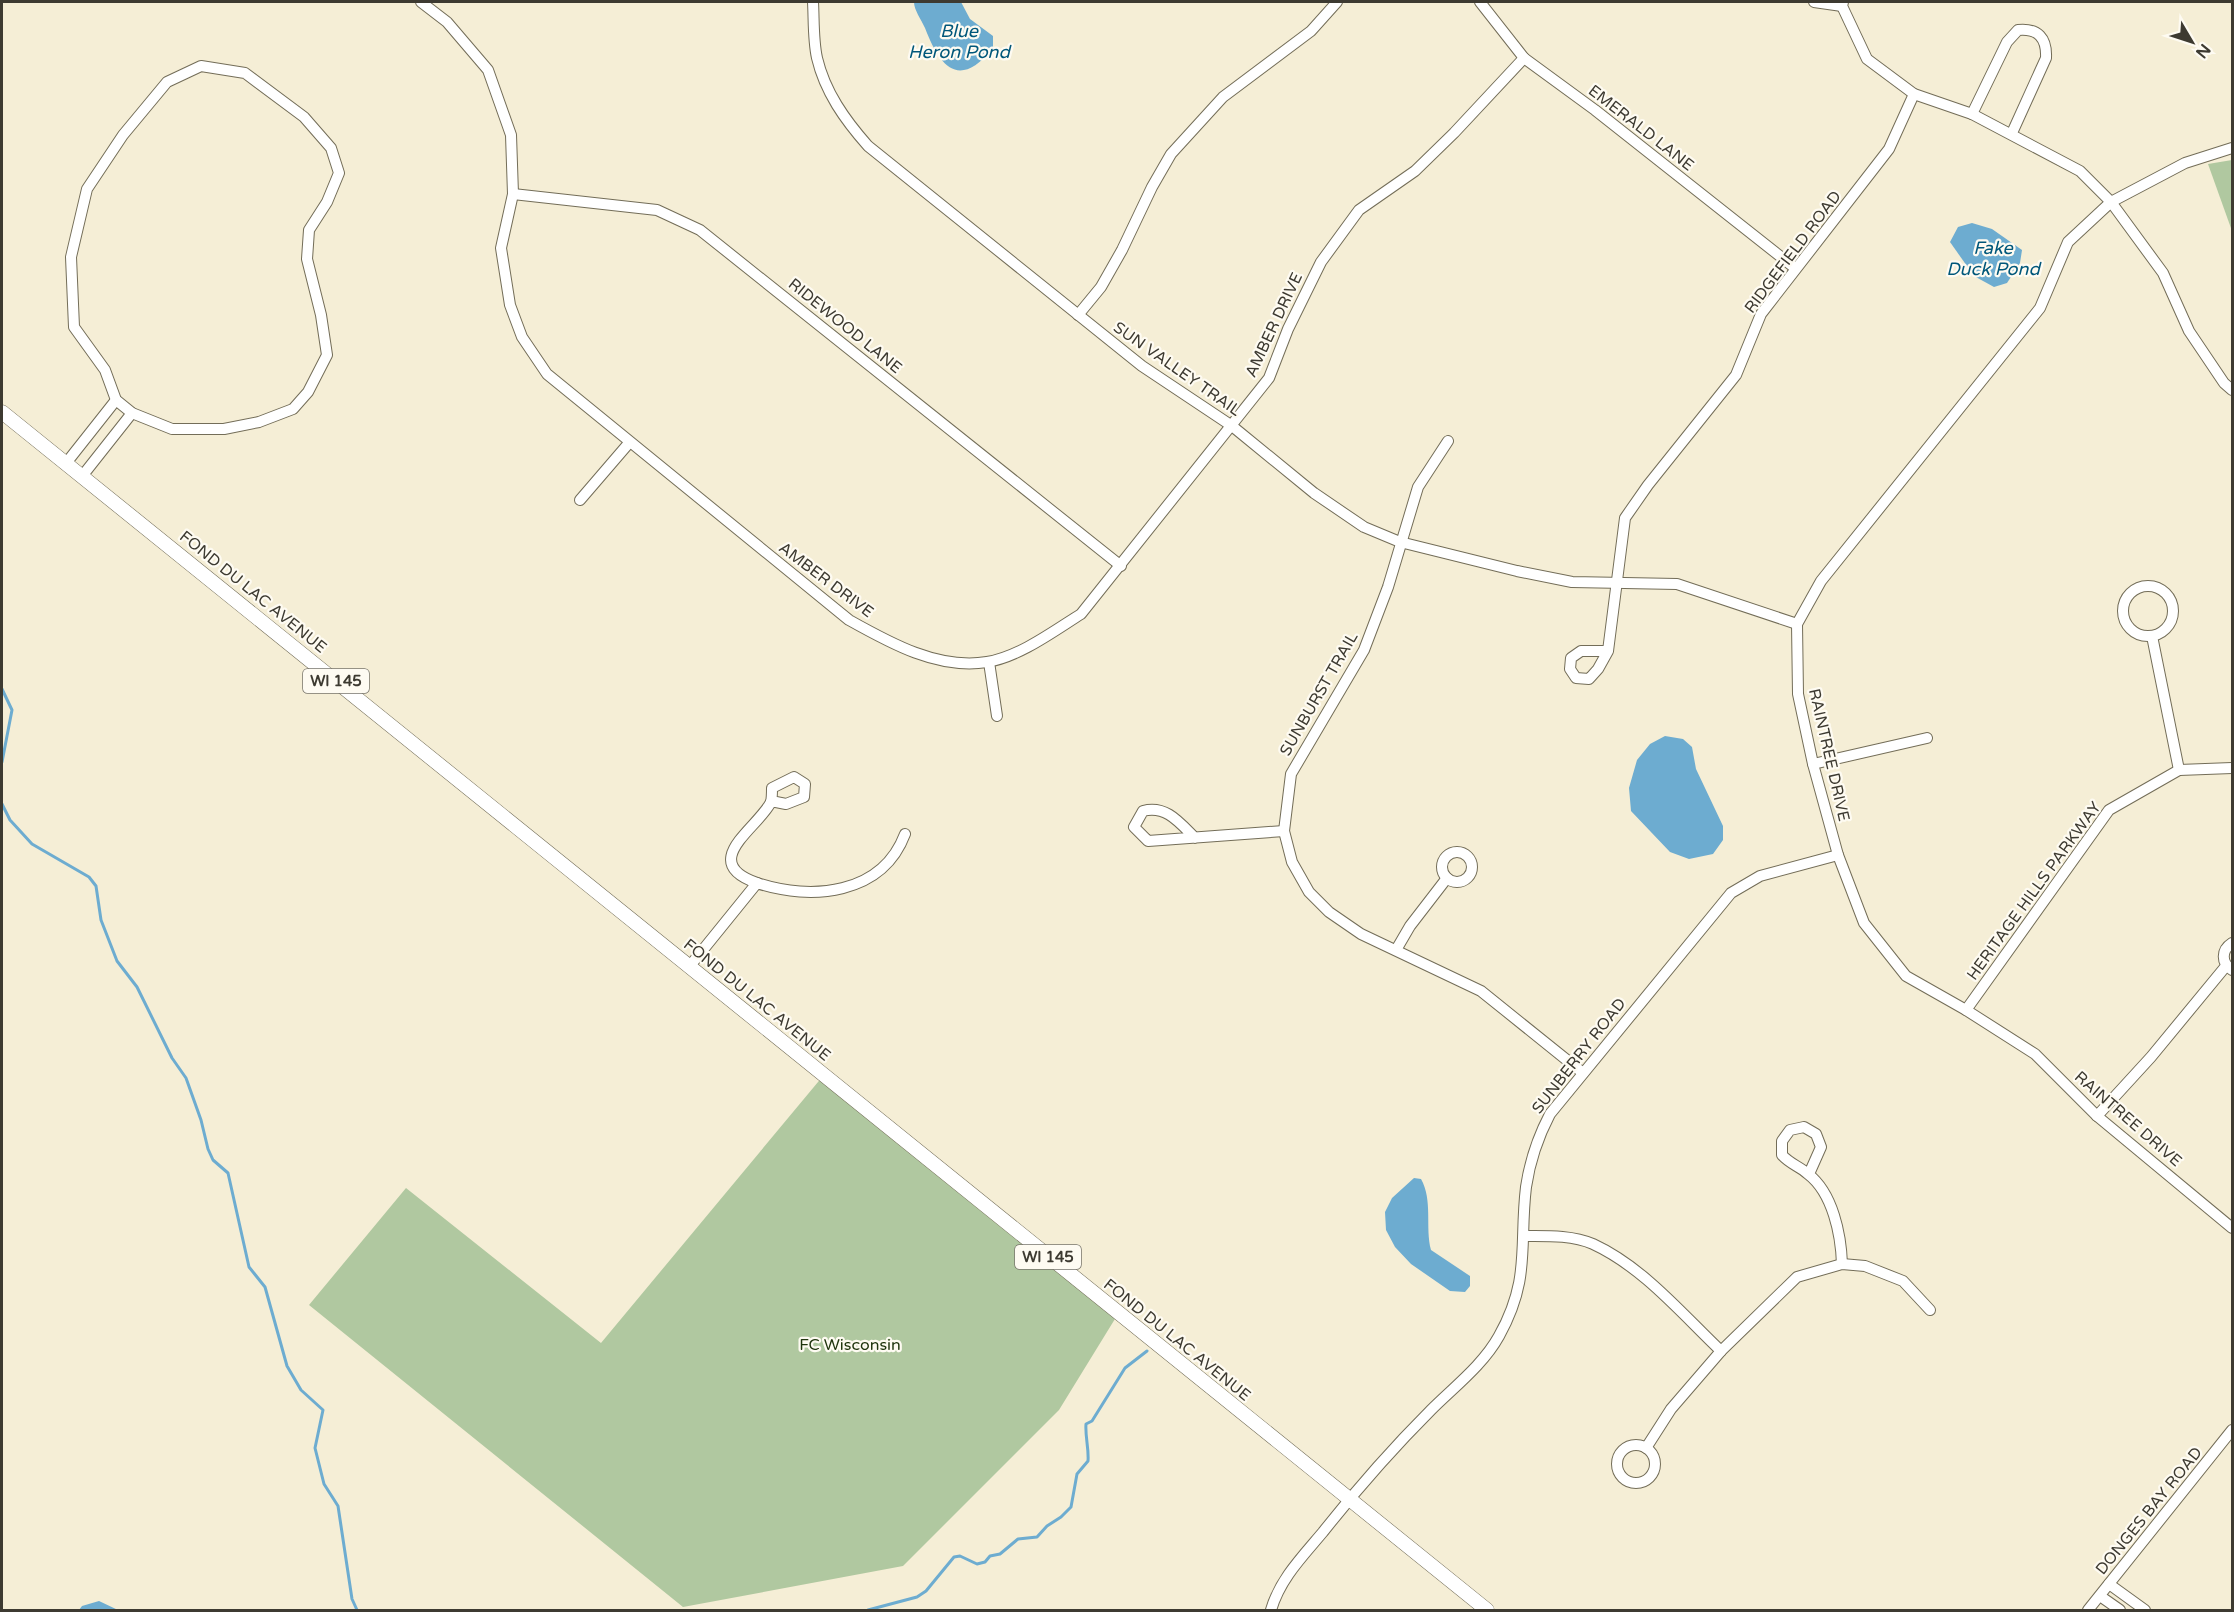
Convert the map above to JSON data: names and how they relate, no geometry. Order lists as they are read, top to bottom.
{
  "streets": {
    "main road": ["FOND DU LAC AVENUE", "WI 145"],
    "street": [
      "EMERALD LANE",
      "RIDGEFIELD ROAD",
      "AMBER DRIVE",
      "RIDEWOOD LANE",
      "SUN VALLEY TRAIL",
      "SUNBURST TRAIL",
      "RAINTREE DRIVE",
      "HERITAGE HILLS PARKWAY",
      "SUNBERRY ROAD",
      "DONGES BAY ROAD"
    ]
  },
  "crossings": [
    ["EMERALD LANE", "RIDGEFIELD ROAD"],
    ["EMERALD LANE", "AMBER DRIVE"],
    ["RIDGEFIELD ROAD", "SUN VALLEY TRAIL"],
    ["AMBER DRIVE", "RIDEWOOD LANE"],
    ["AMBER DRIVE", "SUN VALLEY TRAIL"],
    ["SUN VALLEY TRAIL", "SUNBURST TRAIL"],
    ["SUN VALLEY TRAIL", "RAINTREE DRIVE"],
    ["FOND DU LAC AVENUE", "SUNBERRY ROAD"],
    ["SUNBURST TRAIL", "SUNBERRY ROAD"],
    ["RAINTREE DRIVE", "HERITAGE HILLS PARKWAY"],
    ["RAINTREE DRIVE", "SUNBERRY ROAD"]
  ],
  "water": ["Blue Heron Pond", "Fake Duck Pond"],
  "parks": ["FC Wisconsin"],
  "north": "bottom right"
}
